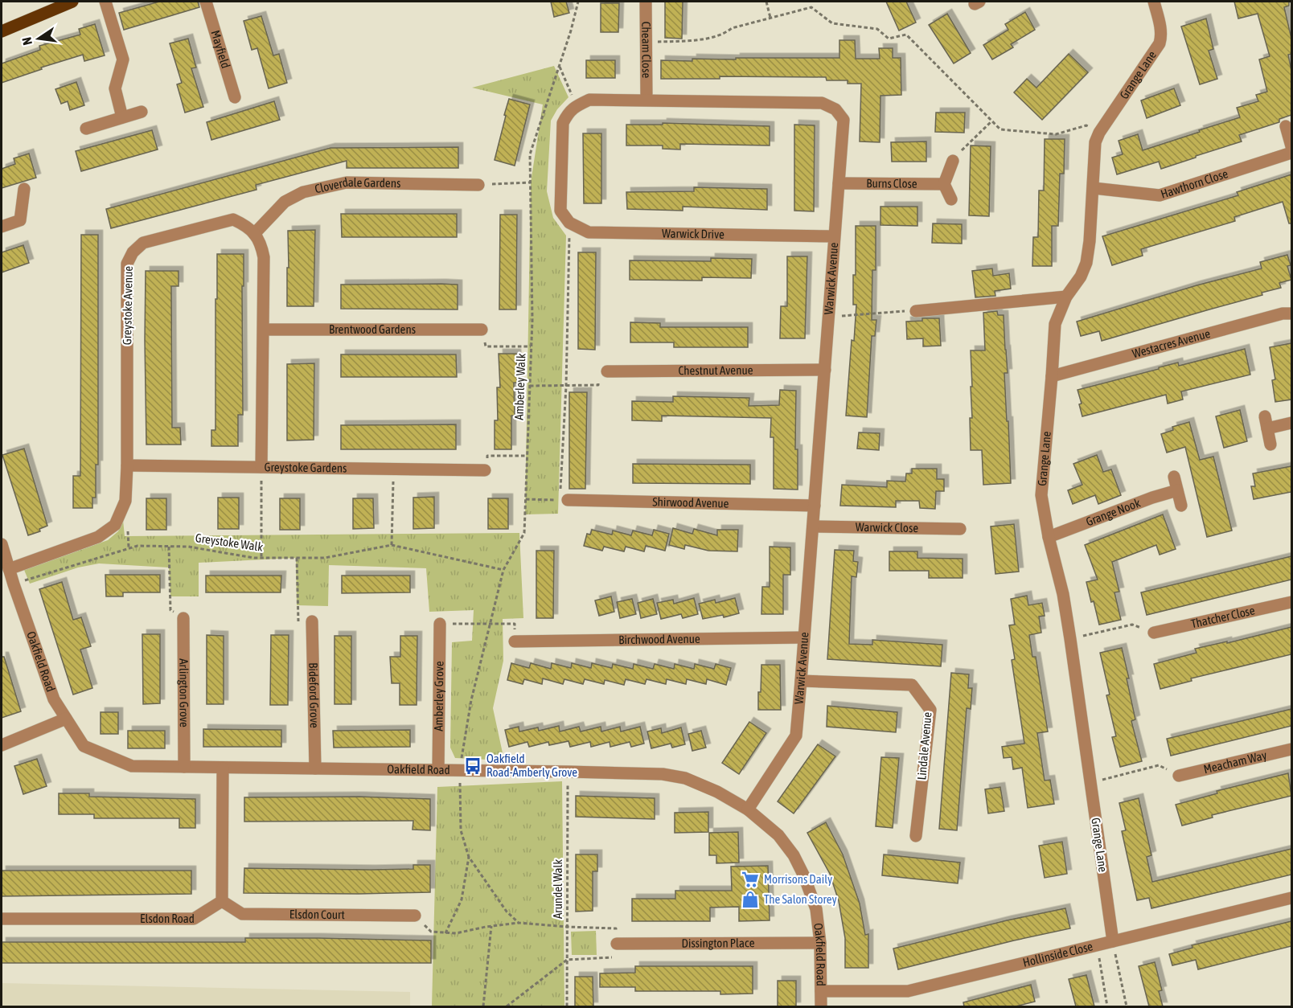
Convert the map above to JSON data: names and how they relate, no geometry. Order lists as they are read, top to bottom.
{
  "streets": {
    "street": [
      "Mayfield",
      "Cheam Close",
      "Grange Lane",
      "Burns Close",
      "Hawthorn Close",
      "Cloverdale Gardens",
      "Warwick Drive",
      "Warwick Avenue",
      "Greystoke Avenue",
      "Brentwood Gardens",
      "Westacres Avenue",
      "Chestnut Avenue",
      "Greystoke Gardens",
      "Shirwood Avenue",
      "Grange Nook",
      "Warwick Close",
      "Thatcher Close",
      "Birchwood Avenue",
      "Oakfield Road",
      "Arlington Grove",
      "Bideford Grove",
      "Amberley Grove",
      "Lindale Avenue",
      "Meacham Way",
      "Elsdon Court",
      "Elsdon Road",
      "Dissington Place",
      "Hollinside Close"
    ],
    "path": ["Amberley Walk", "Greystoke Walk", "Arundel Walk"]
  },
  "crossings": [
    ["Cheam Close", "Warwick Avenue"],
    ["Grange Lane", "Hawthorn Close"],
    ["Grange Lane", "Westacres Avenue"],
    ["Grange Lane", "Grange Nook"],
    ["Grange Lane", "Hollinside Close"],
    ["Burns Close", "Warwick Avenue"],
    ["Cloverdale Gardens", "Greystoke Avenue"],
    ["Warwick Drive", "Warwick Avenue"],
    ["Warwick Avenue", "Chestnut Avenue"],
    ["Warwick Avenue", "Shirwood Avenue"],
    ["Warwick Avenue", "Warwick Close"],
    ["Warwick Avenue", "Birchwood Avenue"],
    ["Warwick Avenue", "Oakfield Road"],
    ["Warwick Avenue", "Lindale Avenue"],
    ["Greystoke Avenue", "Greystoke Gardens"],
    ["Greystoke Avenue", "Oakfield Road"],
    ["Amberley Walk", "Greystoke Walk"],
    ["Amberley Walk", "Oakfield Road"],
    ["Greystoke Walk", "Oakfield Road"],
    ["Oakfield Road", "Arlington Grove"],
    ["Oakfield Road", "Bideford Grove"],
    ["Oakfield Road", "Amberley Grove"],
    ["Oakfield Road", "Arundel Walk"],
    ["Oakfield Road", "Dissington Place"],
    ["Oakfield Road", "Hollinside Close"],
    ["Elsdon Court", "Elsdon Road"]
  ],
  "places": {
    "bus stop": ["Oakfield Road-Amberly Grove"],
    "supermarket": ["Morrisons Daily"],
    "shop": ["The Salon Storey"]
  },
  "north": "left"
}
